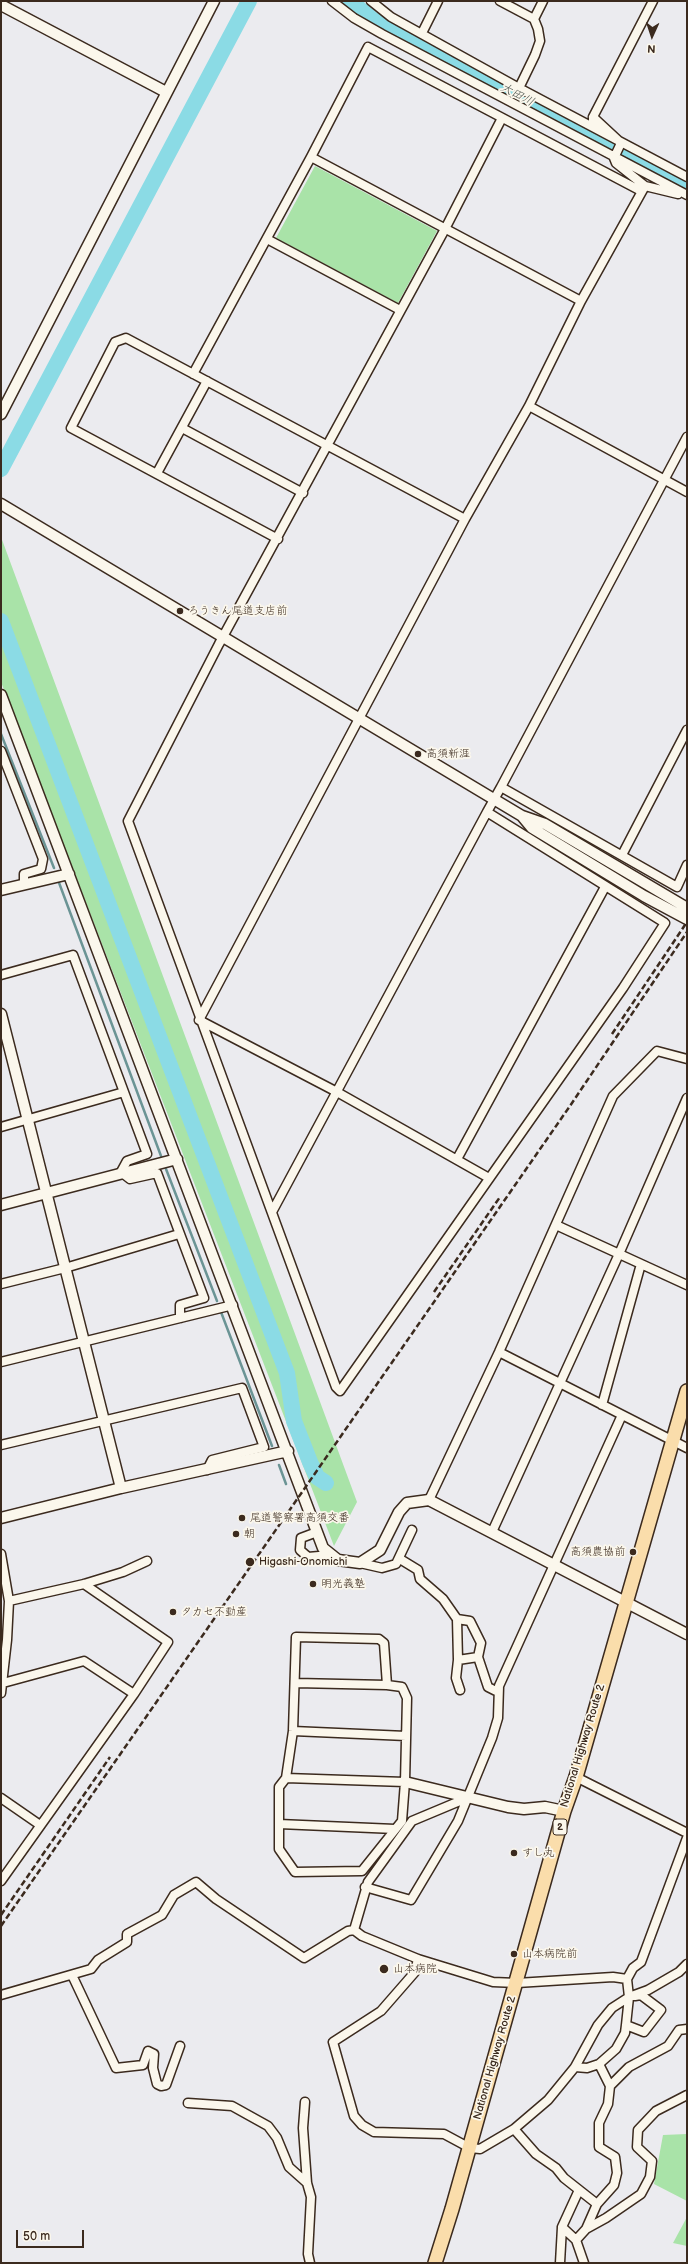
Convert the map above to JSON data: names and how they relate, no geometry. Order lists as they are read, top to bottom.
{
  "streets": {
    "highway": ["National Highway Route 2", "2"]
  },
  "water": ["大田川"],
  "places": [
    "ろうきん尾道支店前",
    "高須新涯",
    "尾道警察署高須交番",
    "朝",
    "高須農協前",
    "Higashi-Onomichi",
    "明光義塾",
    "タカセ不動産",
    "すし丸",
    "山本病院前",
    "山本病院"
  ],
  "scale_bar": "50 m",
  "north": "bottom"
}
